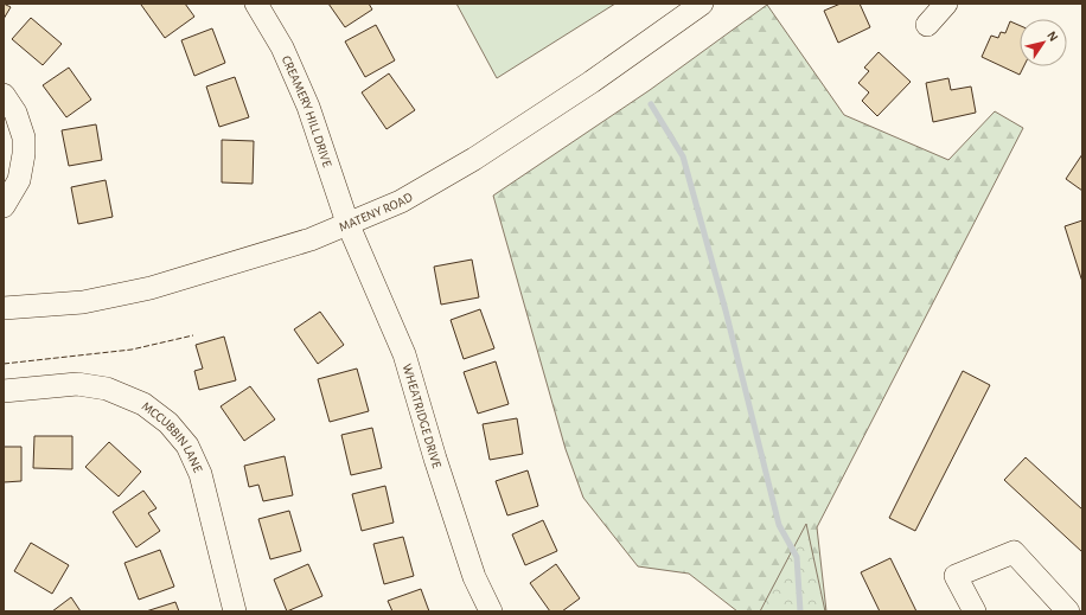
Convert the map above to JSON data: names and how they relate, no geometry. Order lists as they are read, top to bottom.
{
  "streets": {
    "street": [
      "CREAMERY HILL DRIVE",
      "MATENY ROAD",
      "WHEATRIDGE DRIVE",
      "MCCUBBIN LANE"
    ]
  },
  "crossings": [
    ["CREAMERY HILL DRIVE", "MATENY ROAD"],
    ["CREAMERY HILL DRIVE", "WHEATRIDGE DRIVE"],
    ["MATENY ROAD", "WHEATRIDGE DRIVE"]
  ],
  "north": "top right"
}
